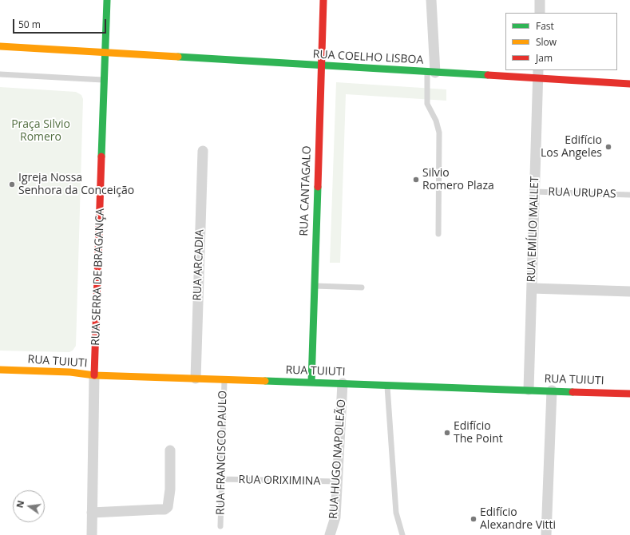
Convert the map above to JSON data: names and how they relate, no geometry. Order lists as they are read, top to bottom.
{
  "streets": {
    "street": [
      "RUA COELHO LISBOA",
      "RUA CANTAGALO",
      "RUA EMÍLIO MALLET",
      "RUA ARCADIA",
      "RUA SERRA DE BRAGANÇA",
      "RUA TUIUTI",
      "RUA HUGO NAPOLEÃO"
    ],
    "lane": ["RUA URUPAS", "RUA FRANCISCO PAULO", "RUA ORIXIMINA"]
  },
  "crossings": [
    ["RUA COELHO LISBOA", "RUA CANTAGALO"],
    ["RUA COELHO LISBOA", "RUA EMÍLIO MALLET"],
    ["RUA COELHO LISBOA", "RUA SERRA DE BRAGANÇA"],
    ["RUA CANTAGALO", "RUA TUIUTI"],
    ["RUA URUPAS", "RUA EMÍLIO MALLET"],
    ["RUA EMÍLIO MALLET", "RUA TUIUTI"],
    ["RUA ARCADIA", "RUA TUIUTI"],
    ["RUA SERRA DE BRAGANÇA", "RUA TUIUTI"],
    ["RUA TUIUTI", "RUA FRANCISCO PAULO"],
    ["RUA TUIUTI", "RUA HUGO NAPOLEÃO"],
    ["RUA FRANCISCO PAULO", "RUA ORIXIMINA"],
    ["RUA HUGO NAPOLEÃO", "RUA ORIXIMINA"]
  ],
  "parks": ["Praça Silvio Romero"],
  "places": [
    "Edifício Los Angeles",
    "Silvio Romero Plaza",
    "Igreja Nossa Senhora da Conceição",
    "Edifício The Point",
    "Edifício Alexandre Vitti"
  ],
  "legend": ["Fast", "Slow", "Jam"],
  "scale_bar": "50 m",
  "north": "left"
}
